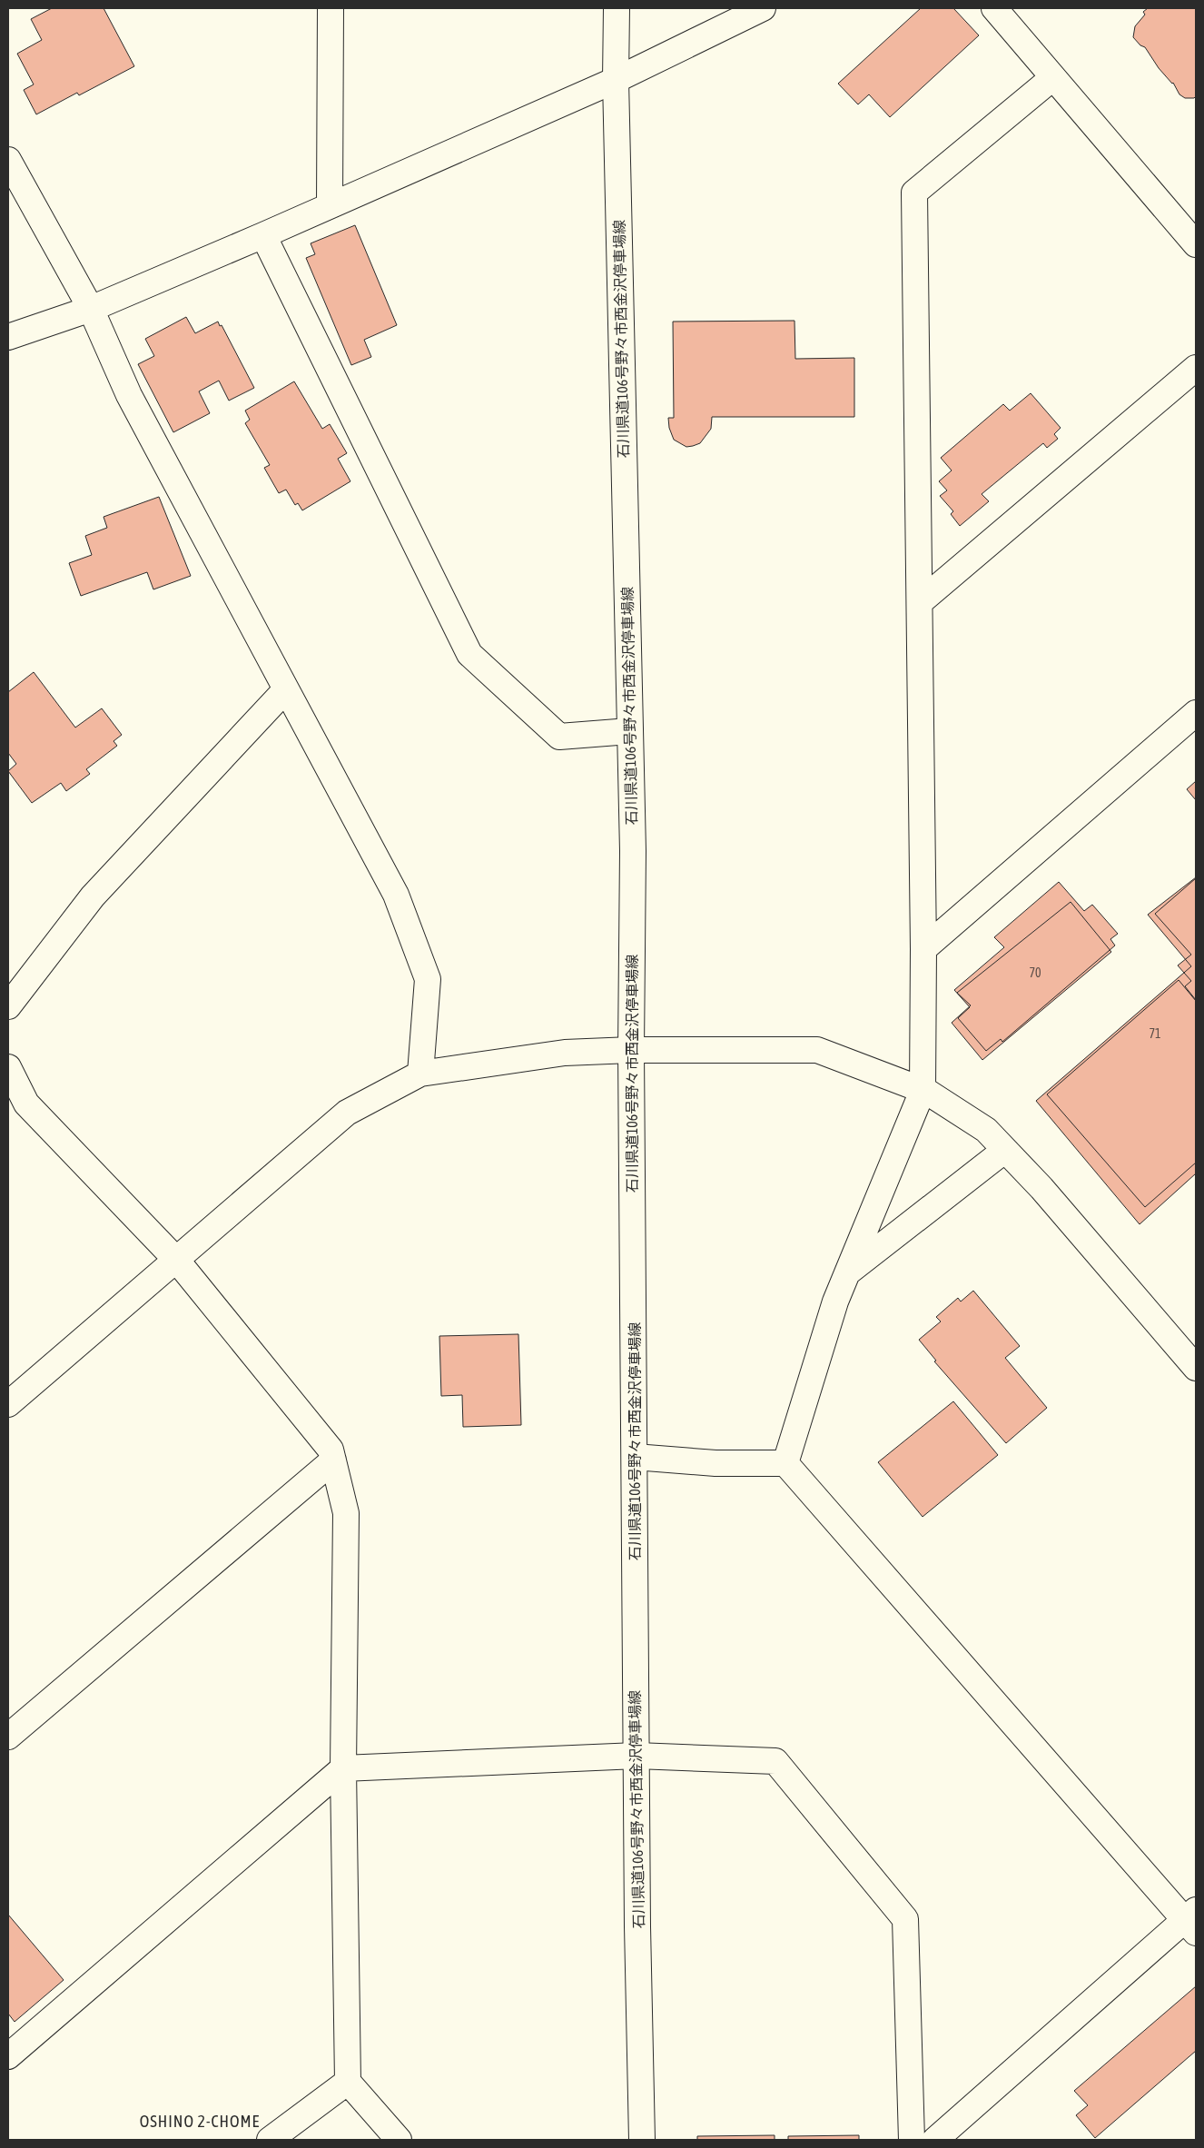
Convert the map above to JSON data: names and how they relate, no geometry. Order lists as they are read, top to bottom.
{
  "streets": {
    "street": ["石川県道106号野々市西金沢停車場線"]
  },
  "districts": ["OSHINO 2-CHOME"],
  "house_numbers": ["70", "71"]
}
